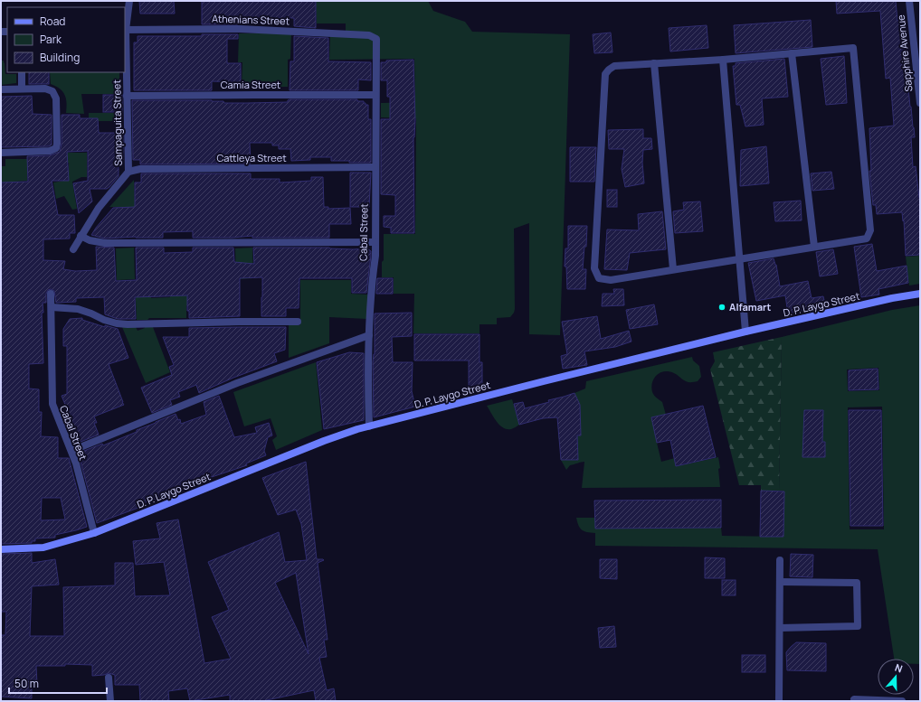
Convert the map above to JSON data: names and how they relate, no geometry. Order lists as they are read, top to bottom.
{
  "streets": {
    "main road": ["D. P. Laygo Street"],
    "street": [
      "Athenians Street",
      "Sapphire Avenue",
      "Camia Street",
      "Sampaguita Street",
      "Cattleya Street",
      "Cabal Street"
    ]
  },
  "crossings": [
    ["Athenians Street", "Sampaguita Street"],
    ["Athenians Street", "Cabal Street"],
    ["Camia Street", "Sampaguita Street"],
    ["Camia Street", "Cabal Street"],
    ["Sampaguita Street", "Cattleya Street"],
    ["Cattleya Street", "Cabal Street"],
    ["Cabal Street", "D. P. Laygo Street"]
  ],
  "places": ["Alfamart"],
  "legend": ["Road", "Park", "Building"],
  "scale_bar": "50 m",
  "north": "top"
}
